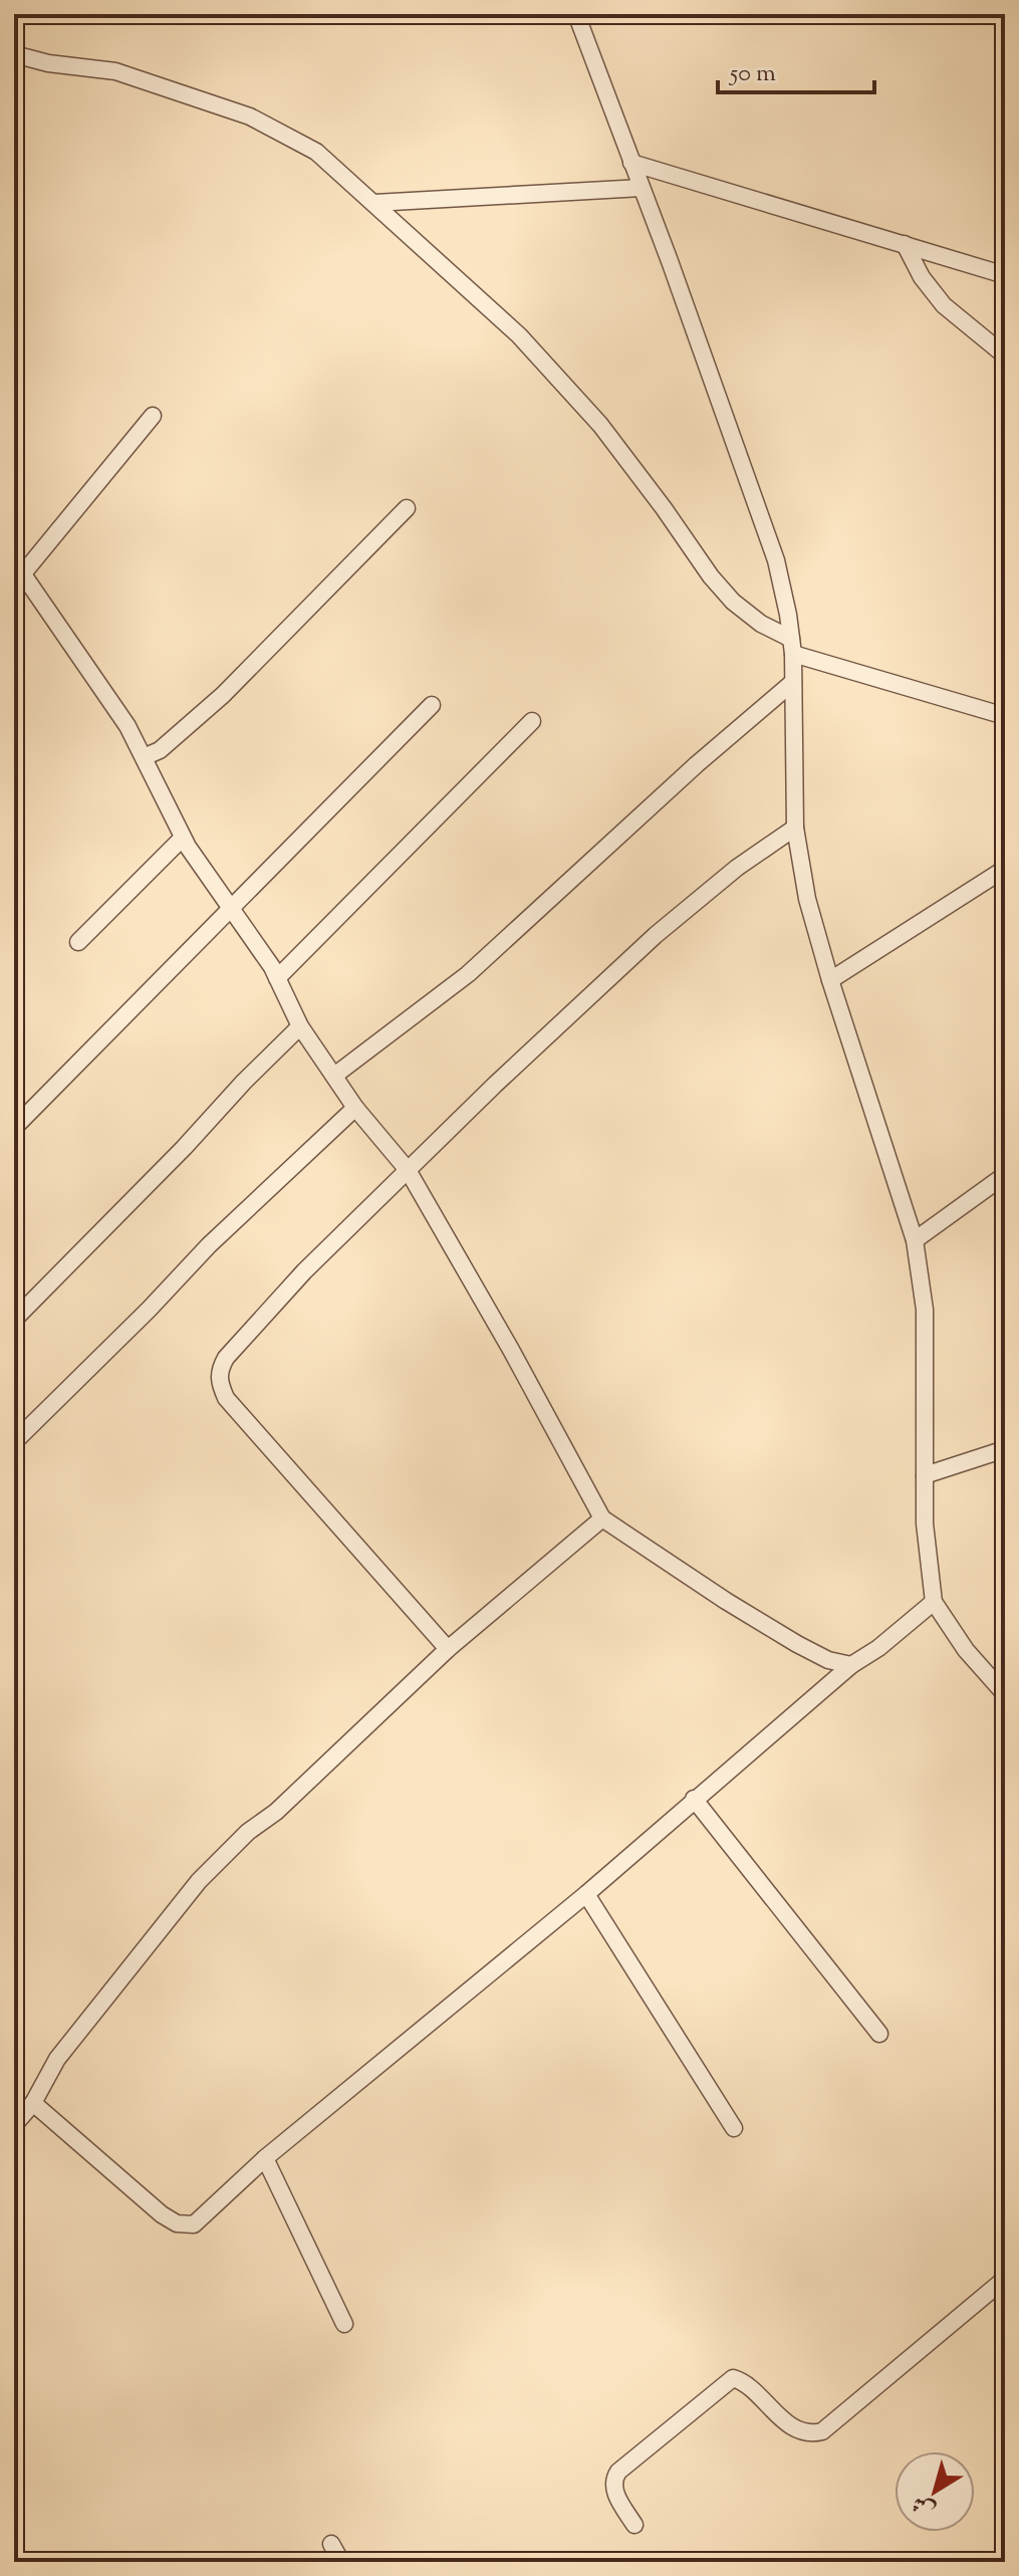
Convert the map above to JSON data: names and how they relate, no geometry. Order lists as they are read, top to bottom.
{
  "scale_bar": "50 m",
  "north": "bottom left"
}
